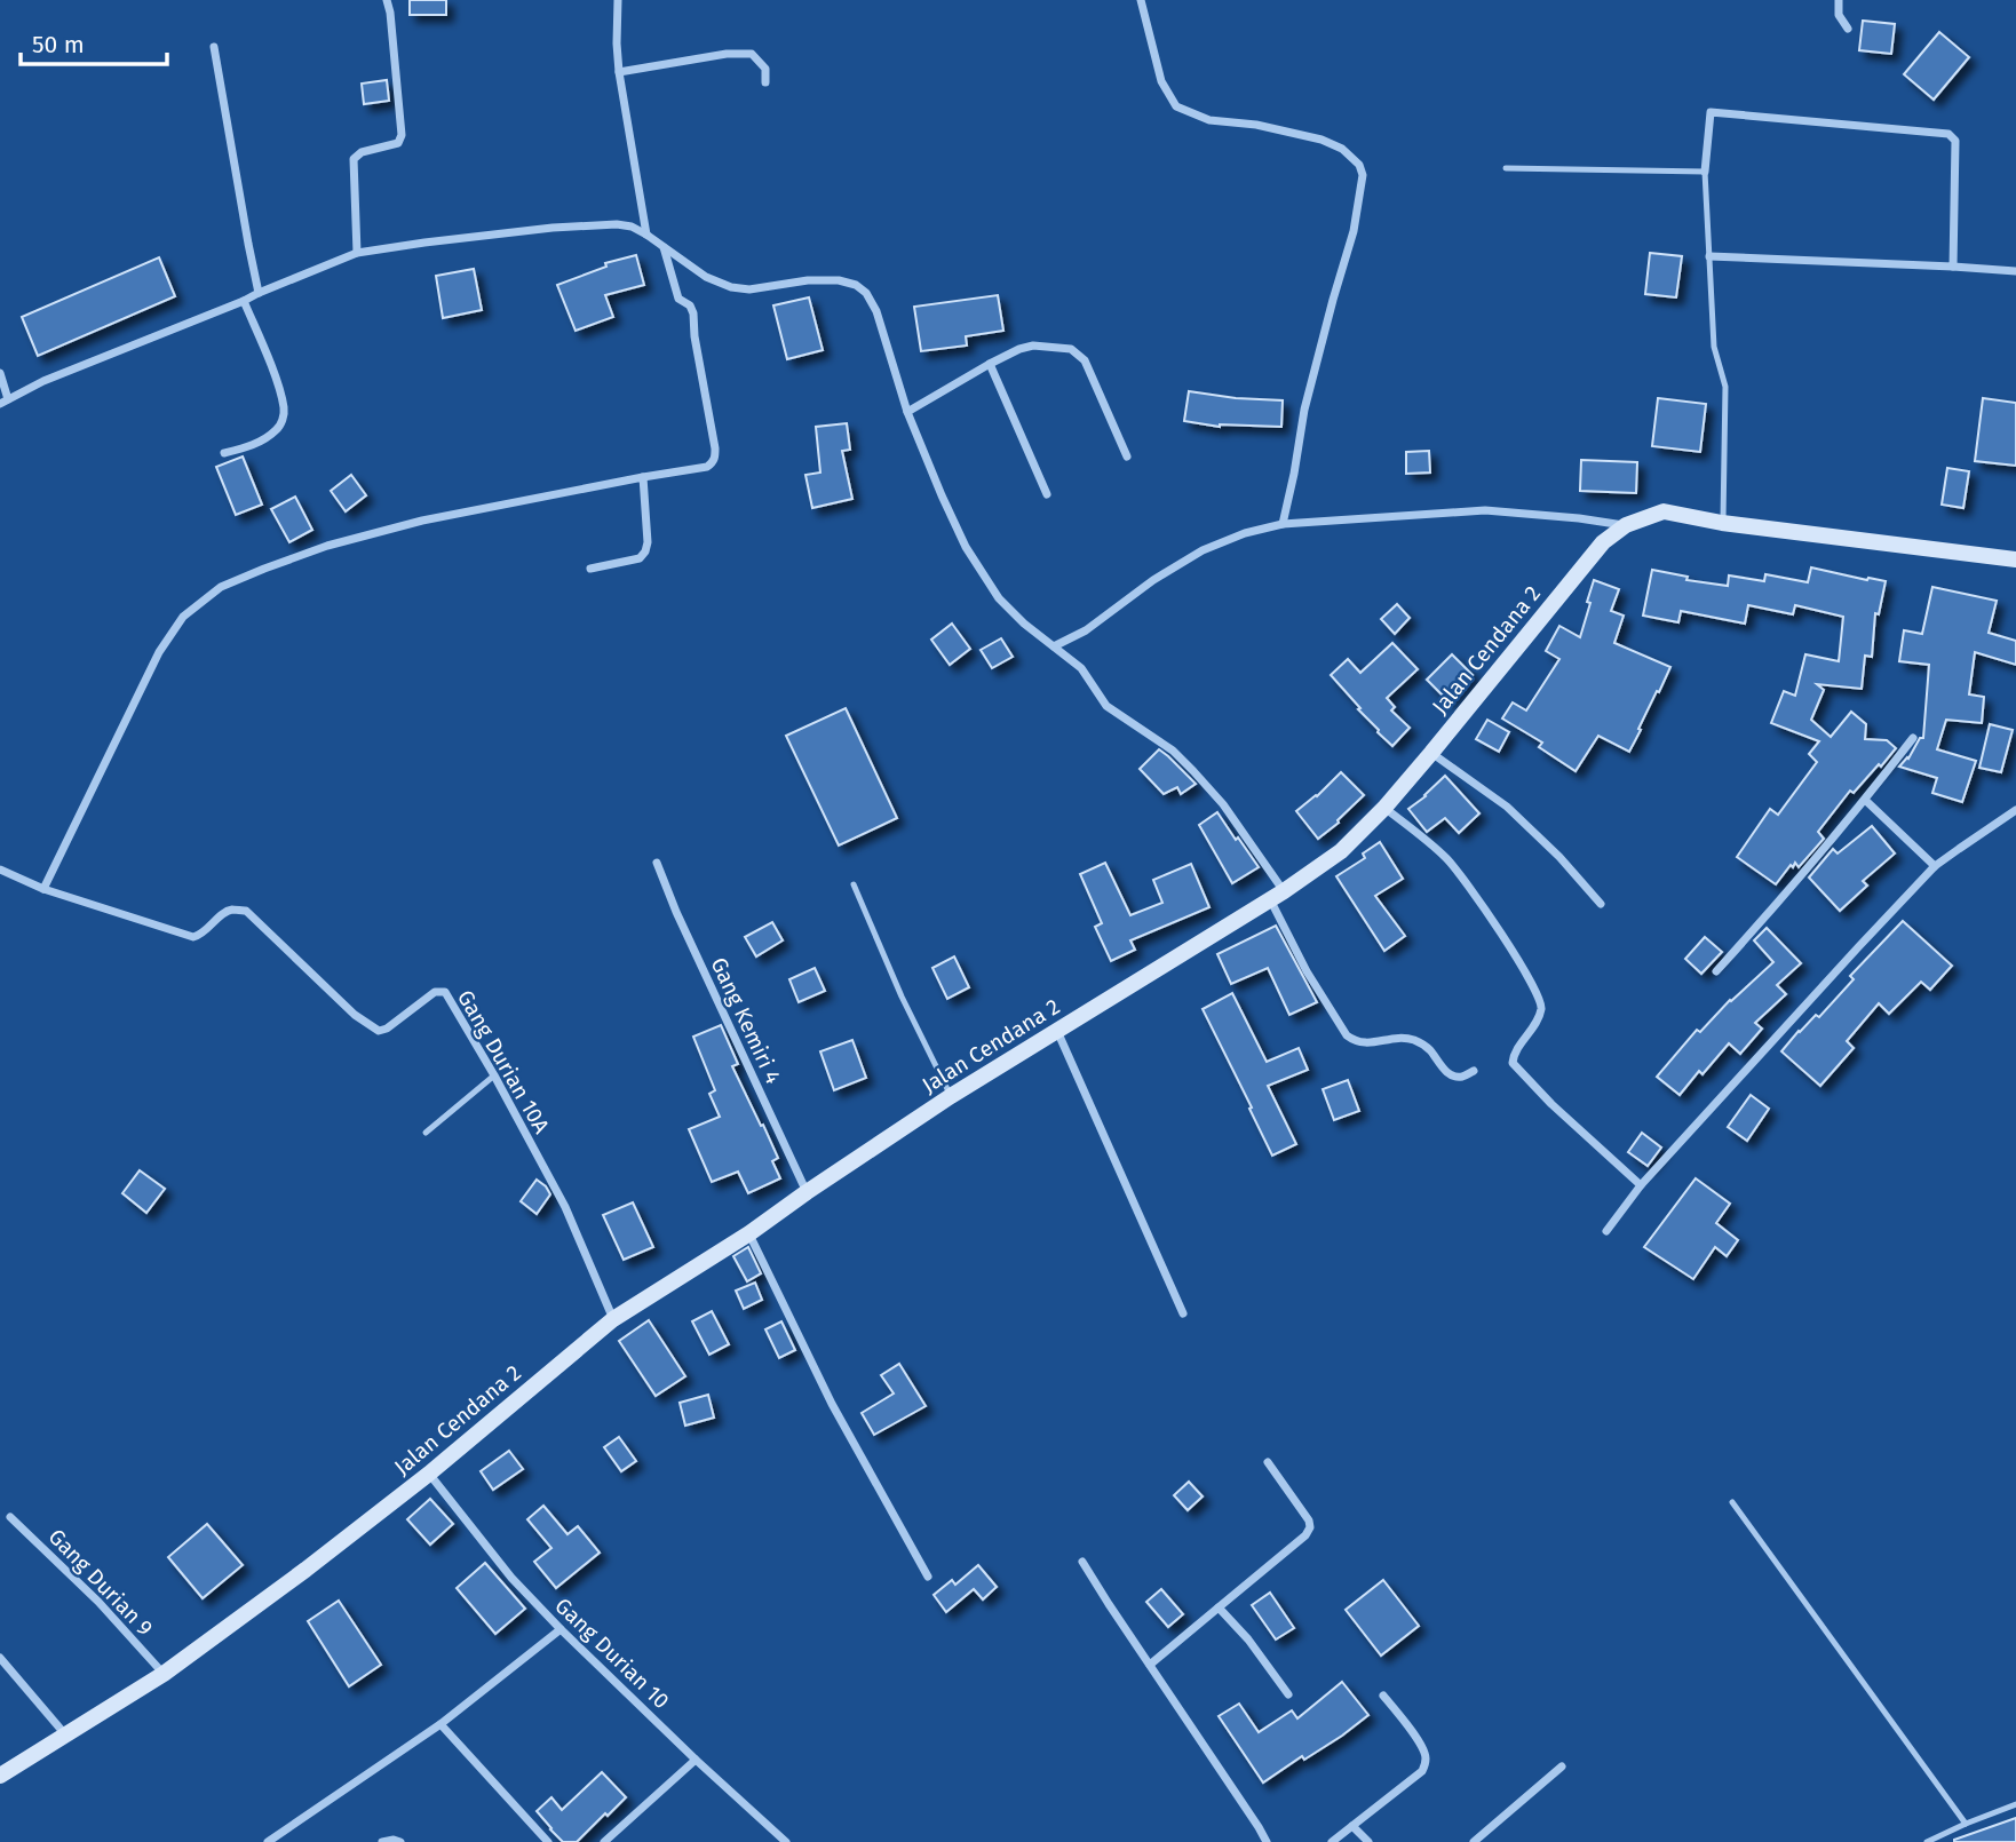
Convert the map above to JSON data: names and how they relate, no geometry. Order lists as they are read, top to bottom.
{
  "streets": {
    "street": [
      "Jalan Cendana 2",
      "Gang Kemiri 4",
      "Gang Durian 10A",
      "Gang Durian 9",
      "Gang Durian 10"
    ]
  },
  "crossings": [
    ["Jalan Cendana 2", "Gang Kemiri 4"],
    ["Jalan Cendana 2", "Gang Durian 10A"],
    ["Jalan Cendana 2", "Gang Durian 9"],
    ["Jalan Cendana 2", "Gang Durian 10"]
  ],
  "scale_bar": "50 m"
}
